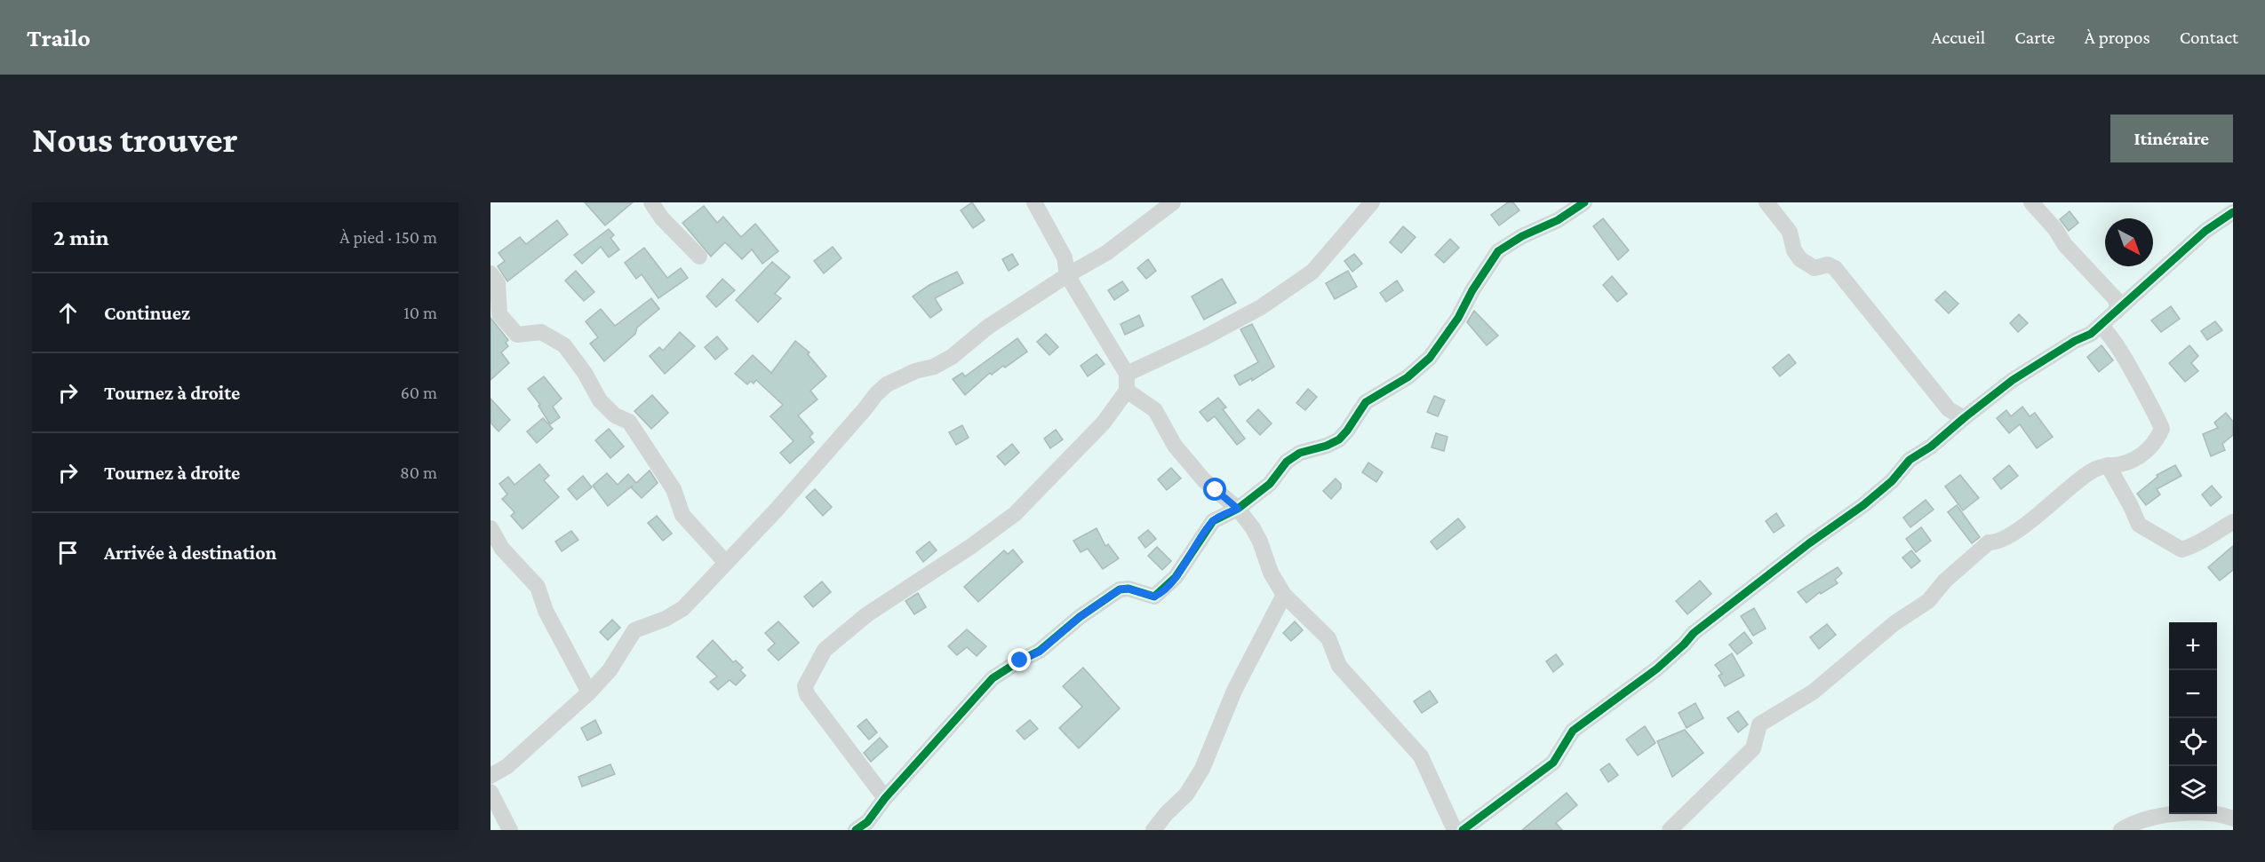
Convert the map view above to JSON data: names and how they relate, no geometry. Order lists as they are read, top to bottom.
{
  "north": "bottom right",
  "page": {
    "header": "Trailo",
    "nav": [
      "Accueil",
      "Carte",
      "À propos",
      "Contact"
    ],
    "buttons": "Itinéraire",
    "title": "Nous trouver",
    "heading": ["2 min", "À pied · 150 m"],
    "list": [
      ["Continuez", "10 m"],
      ["Tournez à droite", "60 m"],
      ["Tournez à droite", "80 m"],
      "Arrivée à destination"
    ],
    "map_buttons": ["+", "−"]
  }
}
